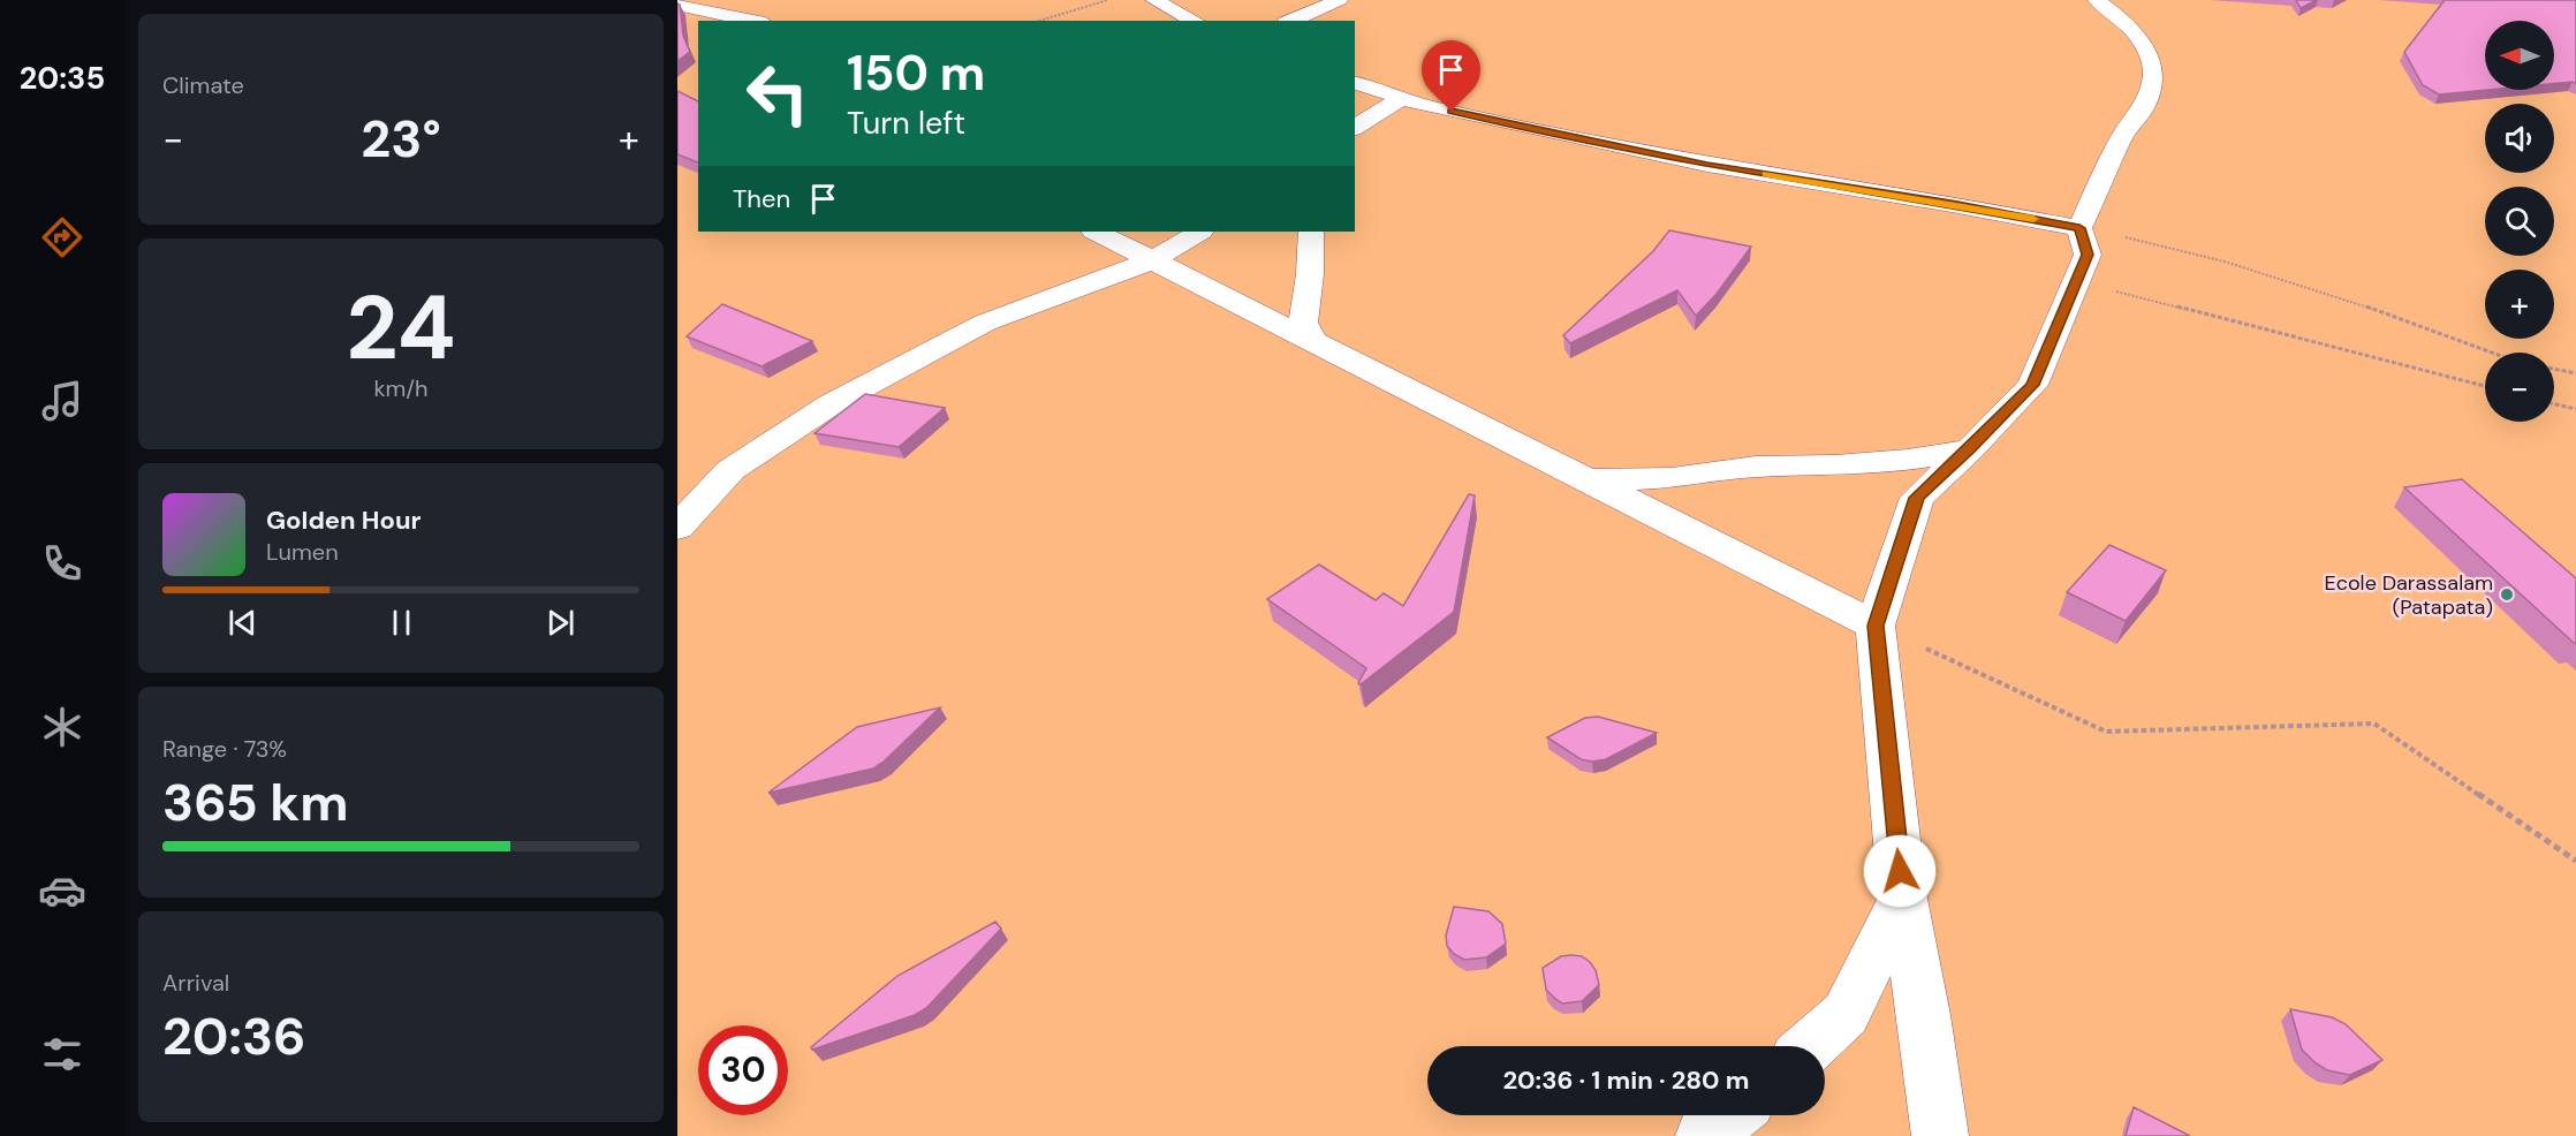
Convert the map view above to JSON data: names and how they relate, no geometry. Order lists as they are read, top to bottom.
{
  "places": ["Ecole Darassalam (Patapata)"],
  "north": "left",
  "page": {
    "tabs": "20:35",
    "tile": [
      "Climate",
      ["24", "km/h"],
      ["Range · 73%", "365 km"],
      ["Arrival", "20:36"]
    ],
    "map_buttons": ["+", "−"],
    "turn": ["150 m", "Turn left"],
    "heat": ["−", "23°", "+"],
    "then": "Then",
    "song": ["Golden Hour", "Lumen"],
    "limit": "30",
    "trip": "20:36 · 1 min · 280 m"
  }
}
